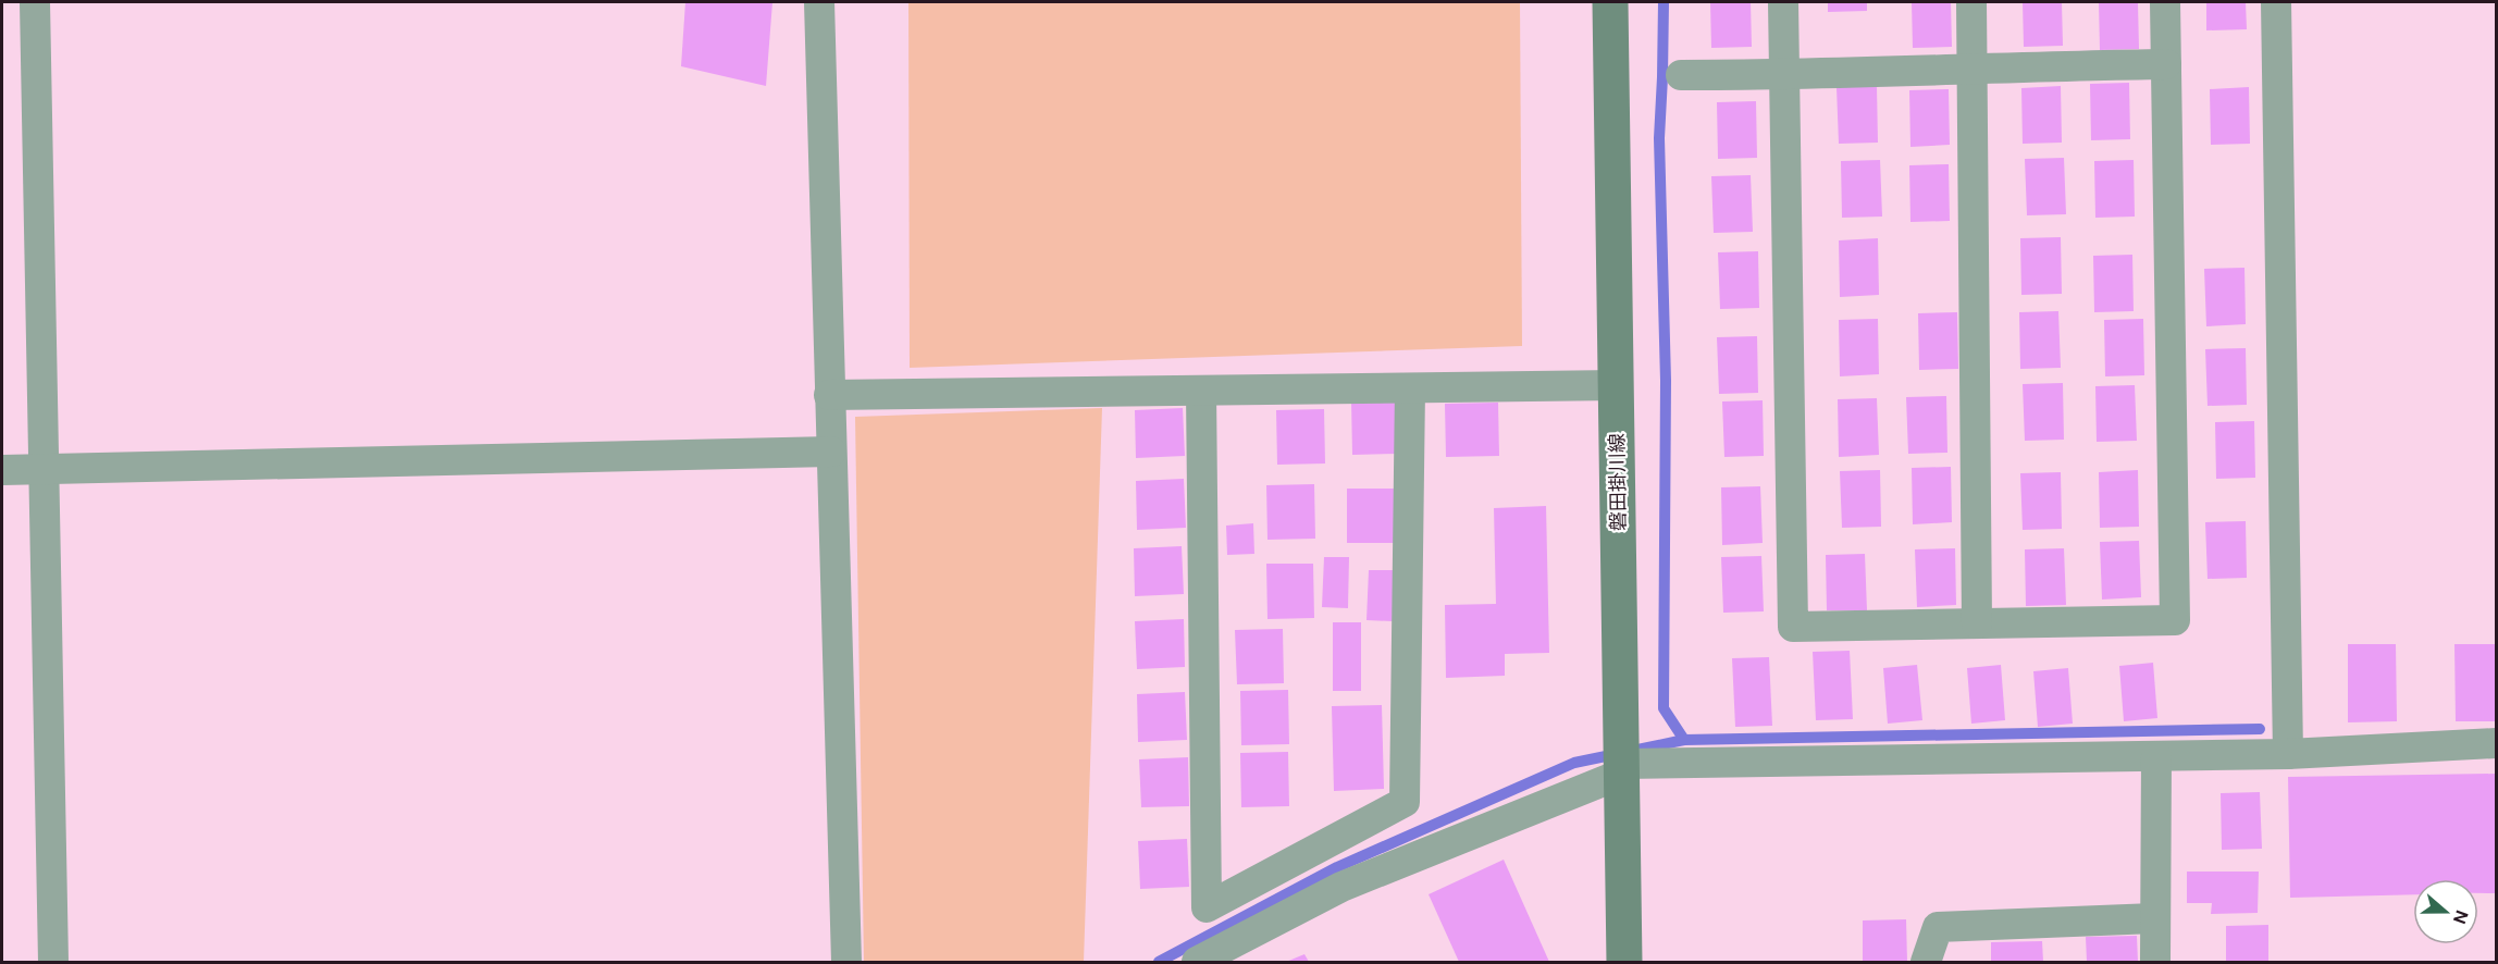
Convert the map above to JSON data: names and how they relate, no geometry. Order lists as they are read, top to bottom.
{
  "streets": {
    "main road": ["磐田掛川線"]
  },
  "north": "right"
}
